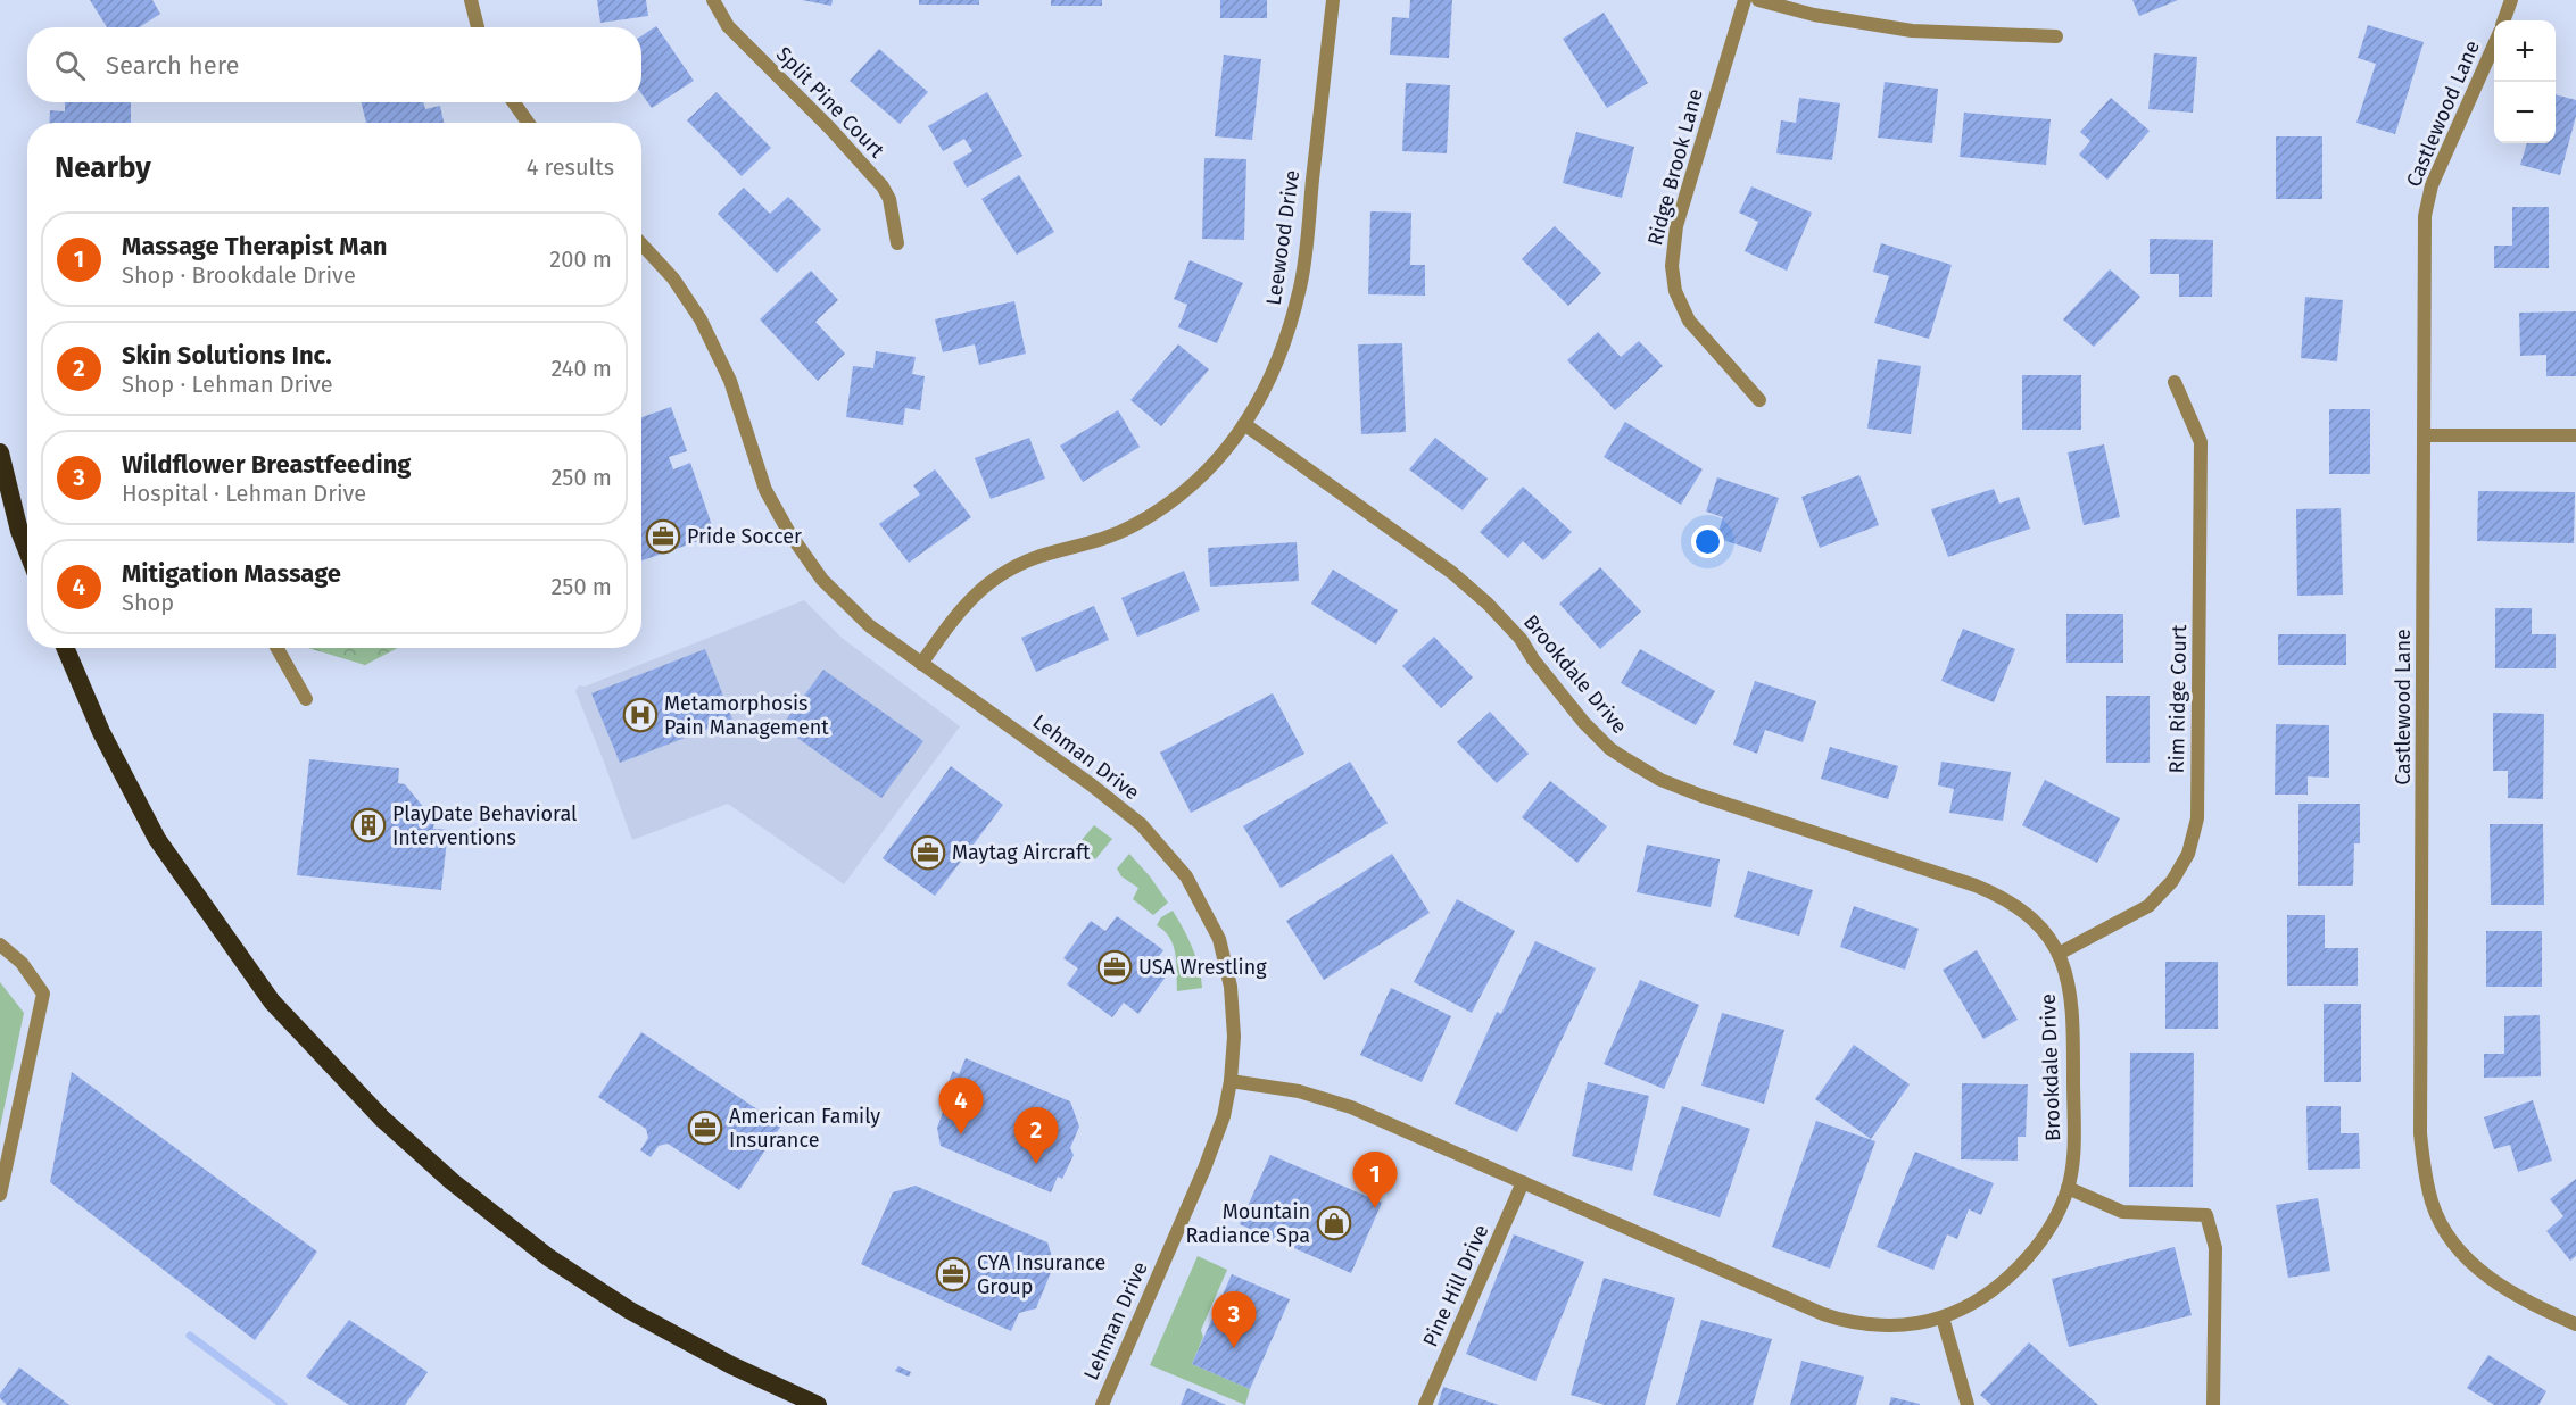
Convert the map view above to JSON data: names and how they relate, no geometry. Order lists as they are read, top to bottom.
{
  "streets": {
    "street": [
      "Split Pine Court",
      "Castlewood Lane",
      "Ridge Brook Lane",
      "Leewood Drive",
      "Brookdale Drive",
      "Rim Ridge Court",
      "Lehman Drive",
      "Pine Hill Drive"
    ]
  },
  "crossings": [
    ["Leewood Drive", "Brookdale Drive"],
    ["Leewood Drive", "Lehman Drive"],
    ["Brookdale Drive", "Rim Ridge Court"],
    ["Brookdale Drive", "Lehman Drive"],
    ["Brookdale Drive", "Pine Hill Drive"]
  ],
  "places": {
    "office": [
      "Pride Soccer",
      "Maytag Aircraft",
      "USA Wrestling",
      "American Family Insurance",
      "CYA Insurance Group"
    ],
    "hospital": ["Metamorphosis Pain Management"],
    "building": ["PlayDate Behavioral Interventions"],
    "shop": ["Mountain Radiance Spa"]
  },
  "page": {
    "map_buttons": ["+", "−"],
    "search": "Search here",
    "heading": ["Nearby", "4 results"],
    "list": [
      {
        "mark": "1",
        "name": "Massage Therapist Man",
        "note": "Shop · Brookdale Drive",
        "value": "200 m"
      },
      {
        "mark": "2",
        "name": "Skin Solutions Inc.",
        "note": "Shop · Lehman Drive",
        "value": "240 m"
      },
      {
        "mark": "3",
        "name": "Wildflower Breastfeeding",
        "note": "Hospital · Lehman Drive",
        "value": "250 m"
      },
      {
        "mark": "4",
        "name": "Mitigation Massage",
        "note": "Shop",
        "value": "250 m"
      }
    ],
    "pins": [
      "4",
      "2",
      "1",
      "3"
    ]
  }
}
